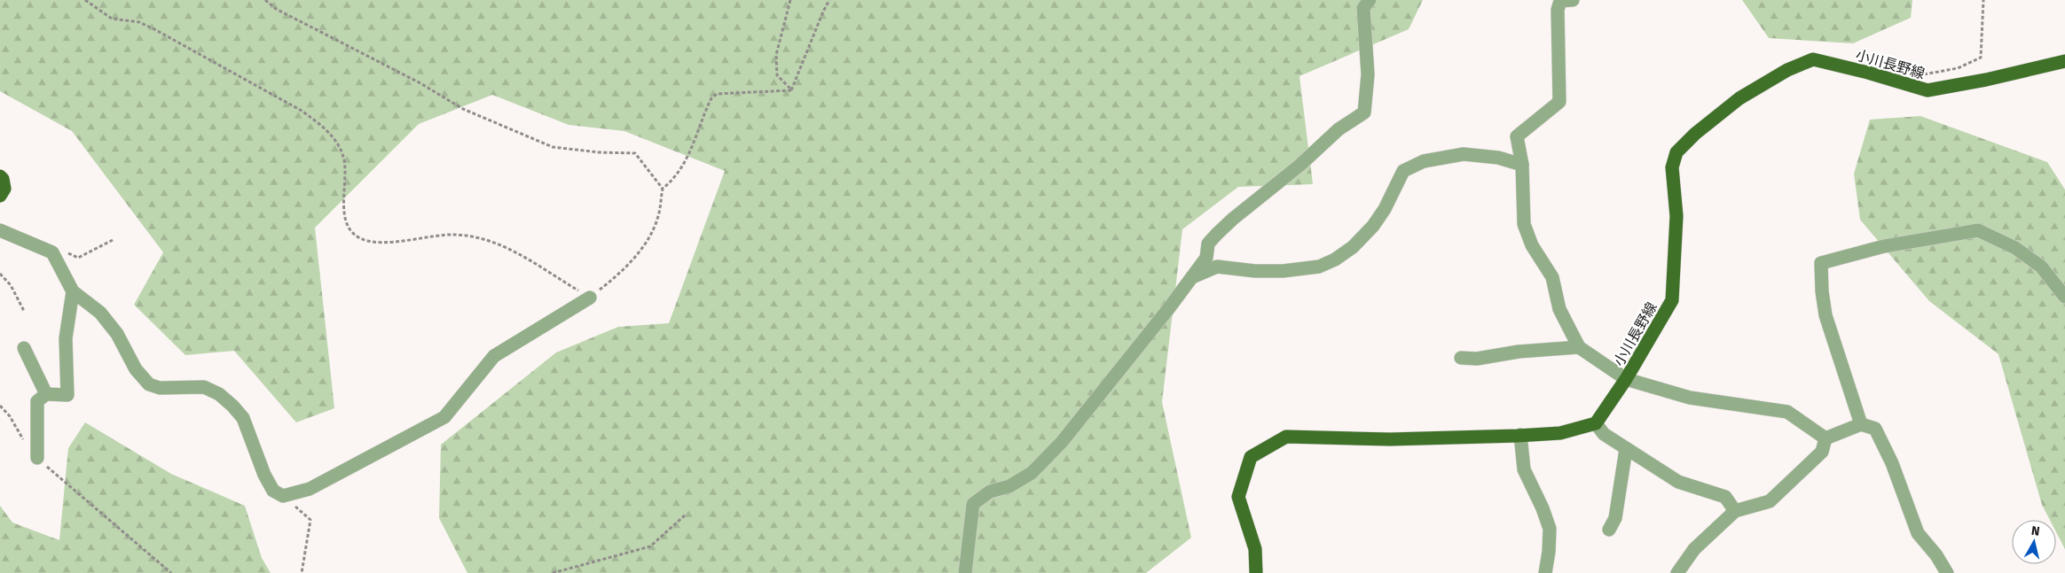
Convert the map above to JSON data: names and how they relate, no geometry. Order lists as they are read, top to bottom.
{
  "streets": {
    "main road": ["小川長野線"]
  },
  "north": "top"
}
